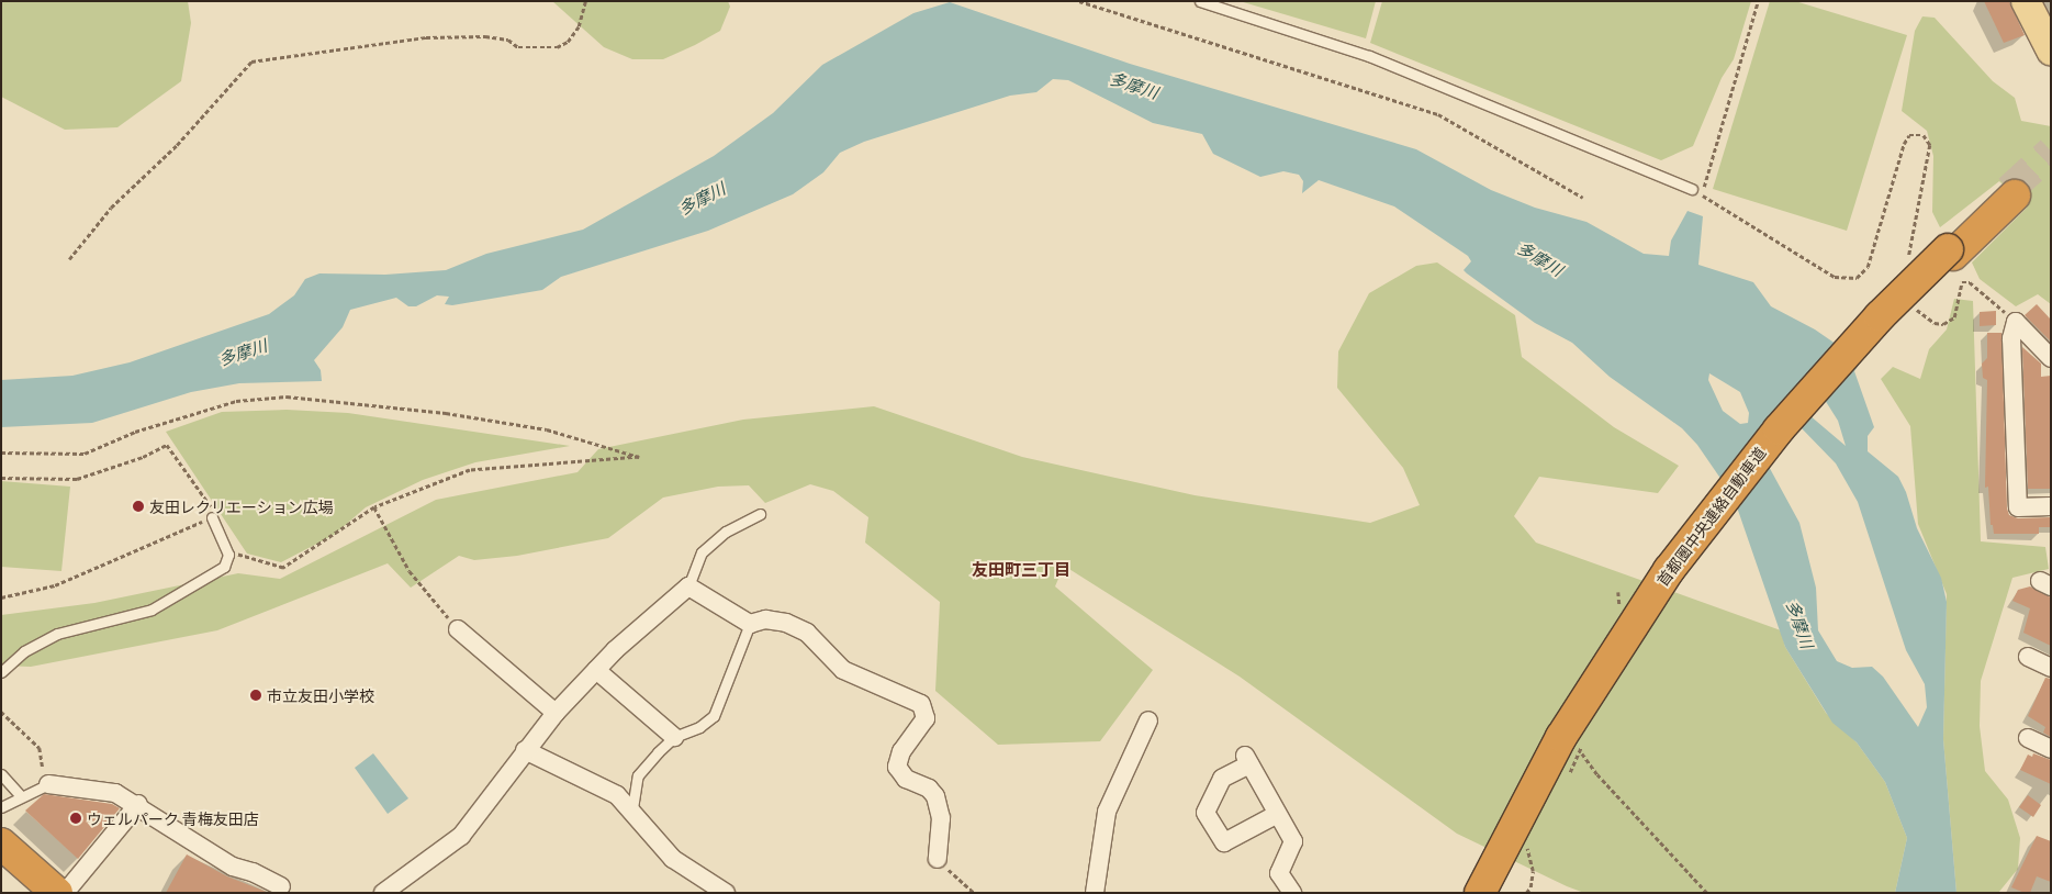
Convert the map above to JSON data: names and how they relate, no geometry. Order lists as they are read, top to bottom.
{
  "streets": {
    "highway": ["首都圏中央連絡自動車道"]
  },
  "districts": ["友田町三丁目"],
  "water": ["多摩川"],
  "places": ["友田レクリエーション広場", "市立友田小学校", "ウェルパーク 青梅友田店"]
}
